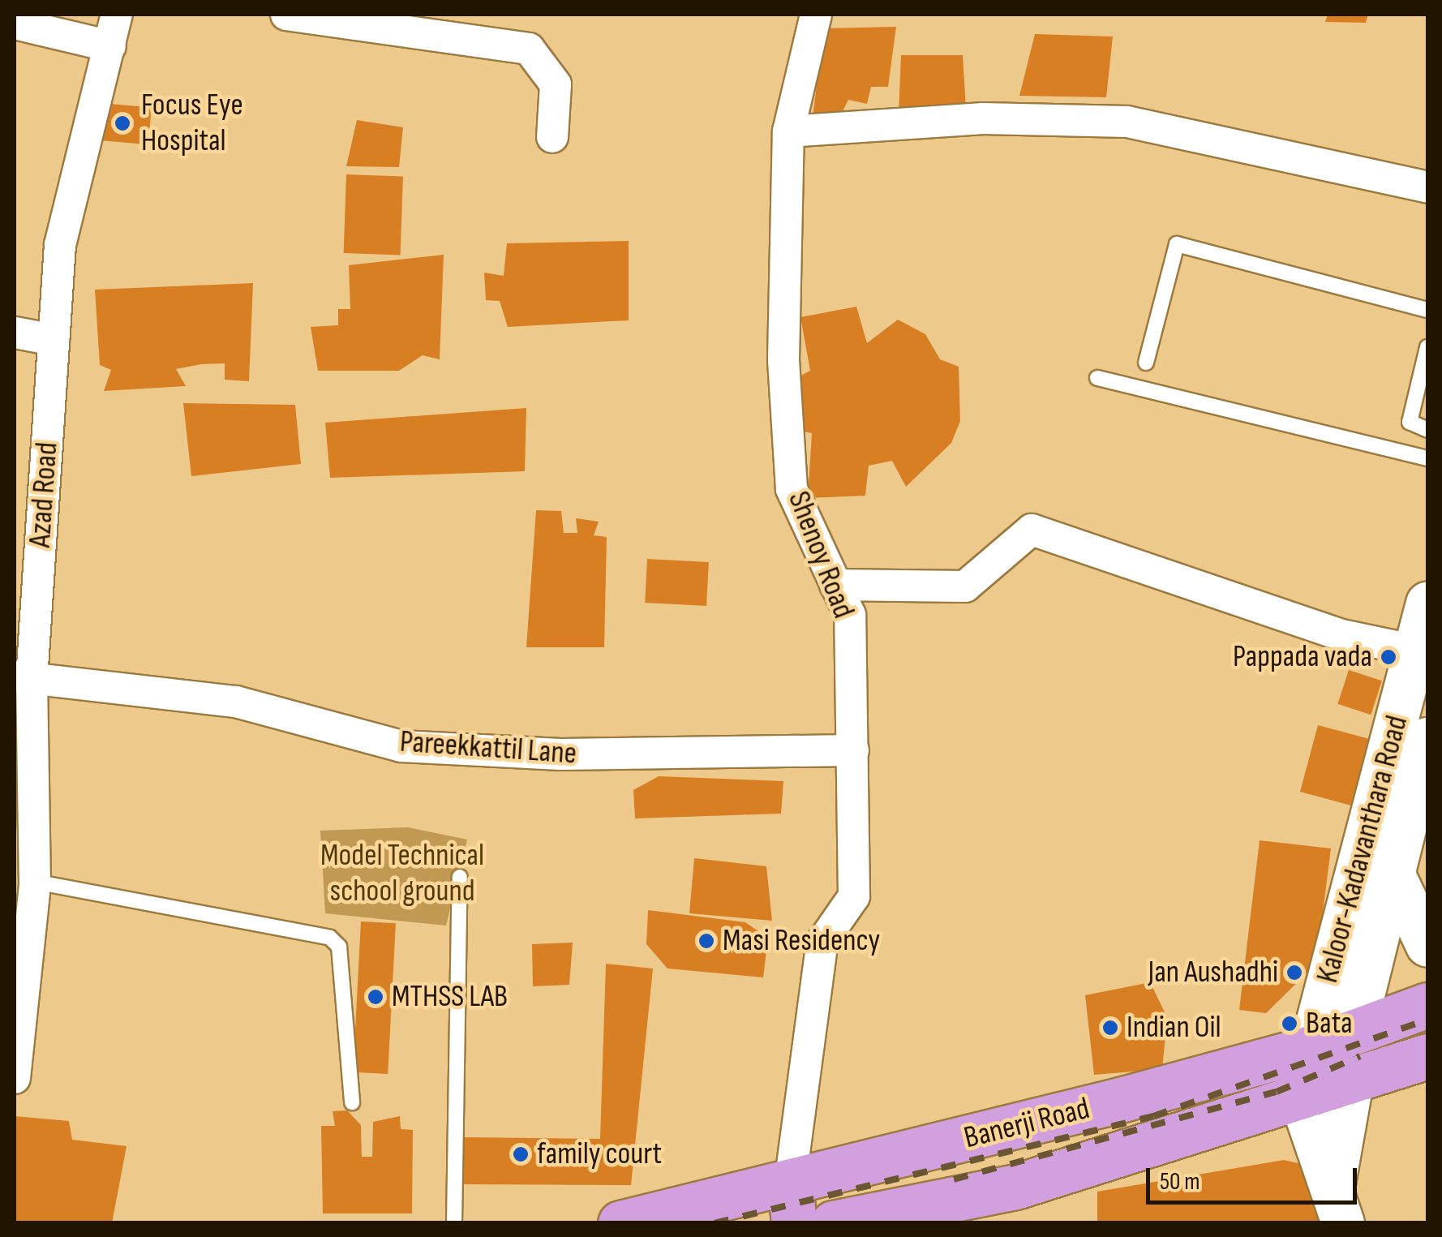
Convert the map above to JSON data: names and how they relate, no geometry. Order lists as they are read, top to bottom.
{
  "streets": {
    "main road": ["Kaloor-Kadavanthara Road", "Banerji Road"],
    "street": ["Azad Road", "Shenoy Road", "Pareekkattil Lane"]
  },
  "crossings": [
    ["Azad Road", "Pareekkattil Lane"],
    ["Shenoy Road", "Pareekkattil Lane"],
    ["Shenoy Road", "Banerji Road"],
    ["Kaloor-Kadavanthara Road", "Banerji Road"]
  ],
  "parks": ["Model Technical school ground"],
  "places": [
    "Focus Eye Hospital",
    "Pappada vada",
    "Masi Residency",
    "Jan Aushadhi",
    "MTHSS LAB",
    "Bata",
    "Indian Oil",
    "family court"
  ],
  "scale_bar": "50 m"
}
